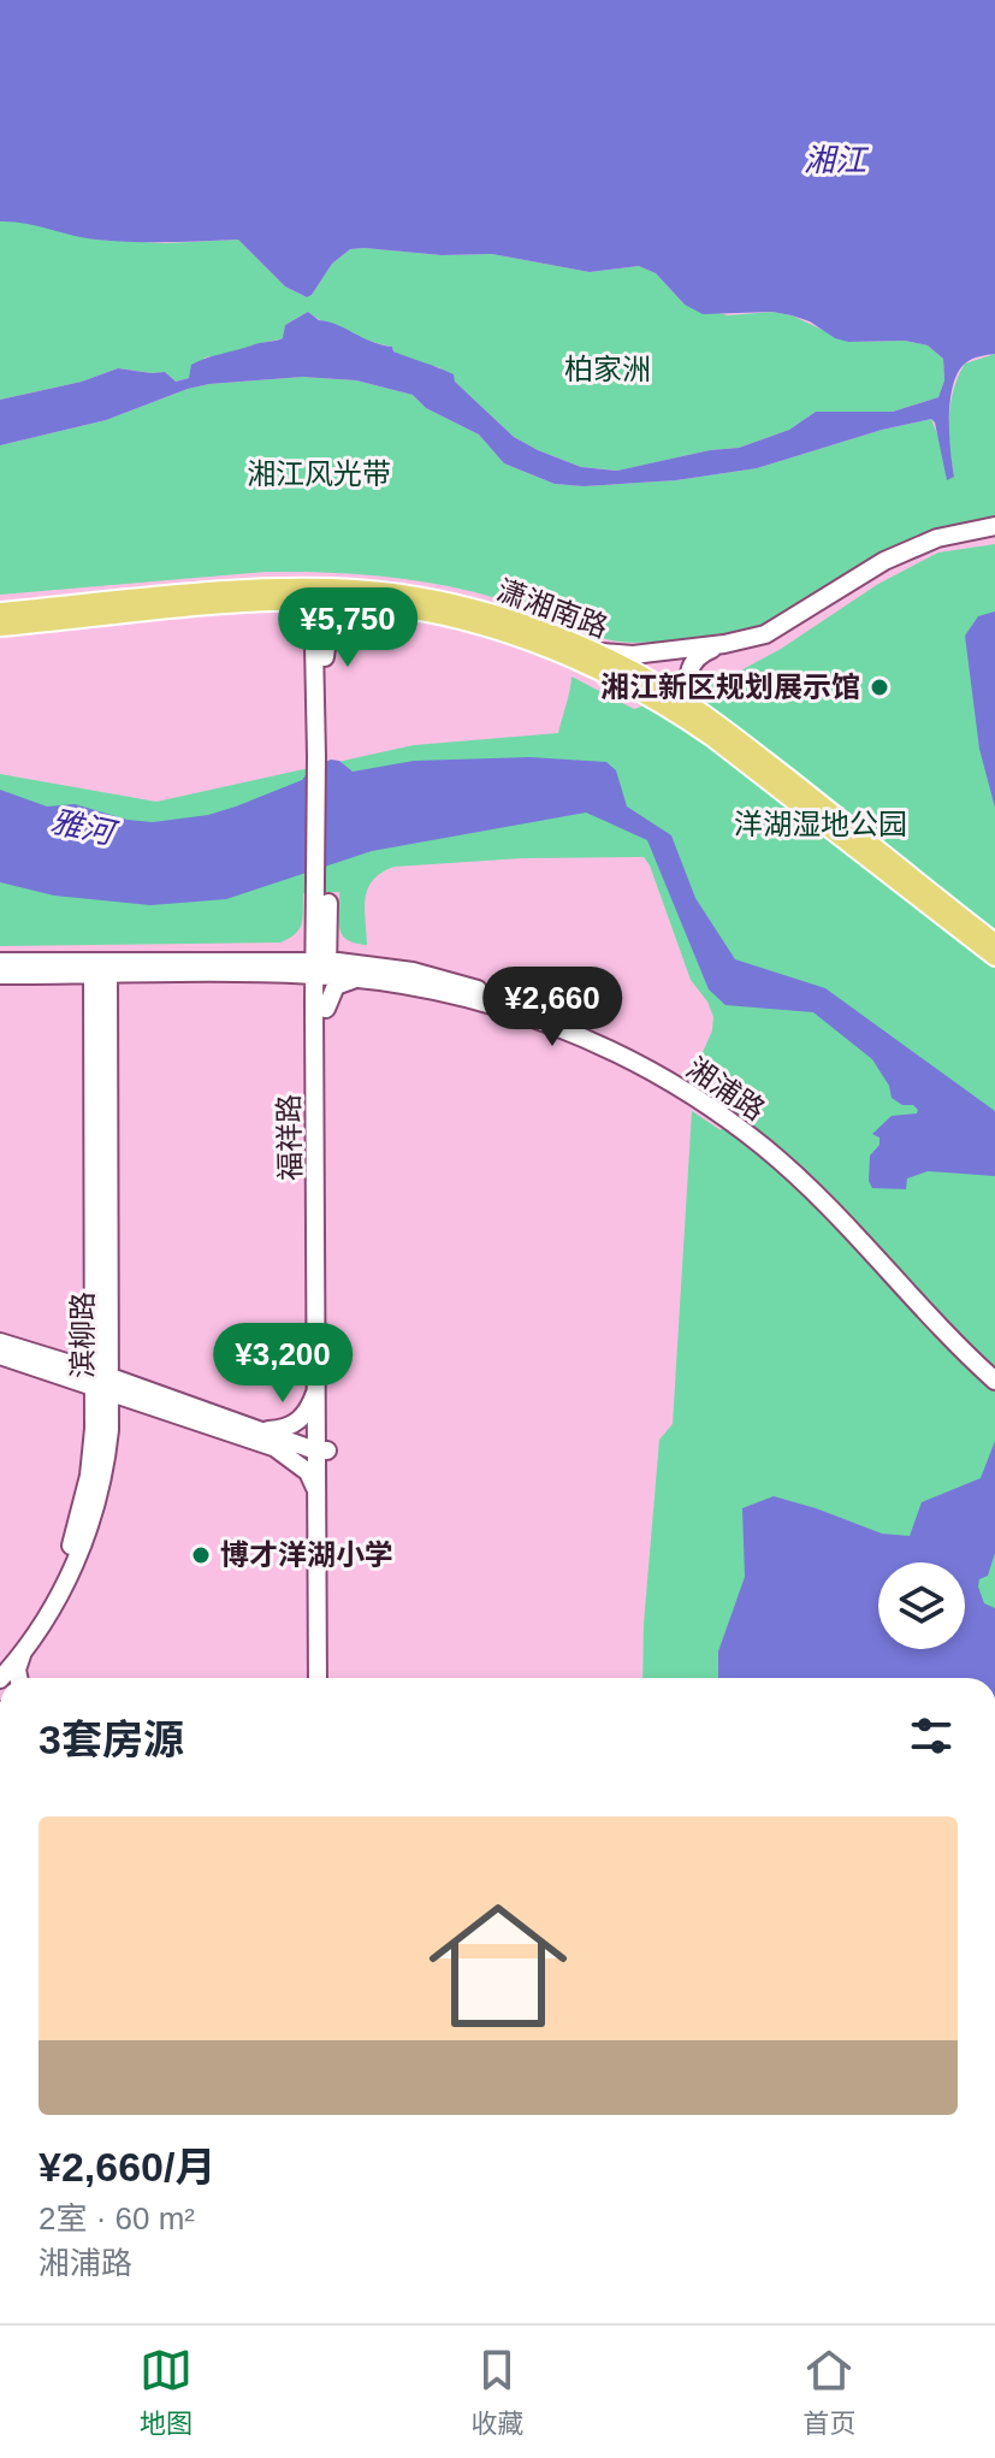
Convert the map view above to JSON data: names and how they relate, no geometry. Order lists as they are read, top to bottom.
{
  "streets": {
    "main road": [
      "潇湘南路",
      "湘浦路",
      "福祥路",
      "滨柳路"
    ]
  },
  "crossings": [
    ["潇湘南路", "福祥路"],
    ["湘浦路", "福祥路"],
    ["湘浦路", "滨柳路"]
  ],
  "water": ["湘江", "雅河"],
  "parks": ["柏家洲", "湘江风光带", "洋湖湿地公园"],
  "places": ["湘江新区规划展示馆", "博才洋湖小学"],
  "page": {
    "price": ["¥5,750", "¥2,660", "¥3,200"],
    "heading": "3套房源",
    "list": [
      {
        "name": "¥2,660/月",
        "note": "2室 · 60 m² · 湘浦路"
      }
    ],
    "tabs": ["地图", "收藏", "首页"]
  }
}
